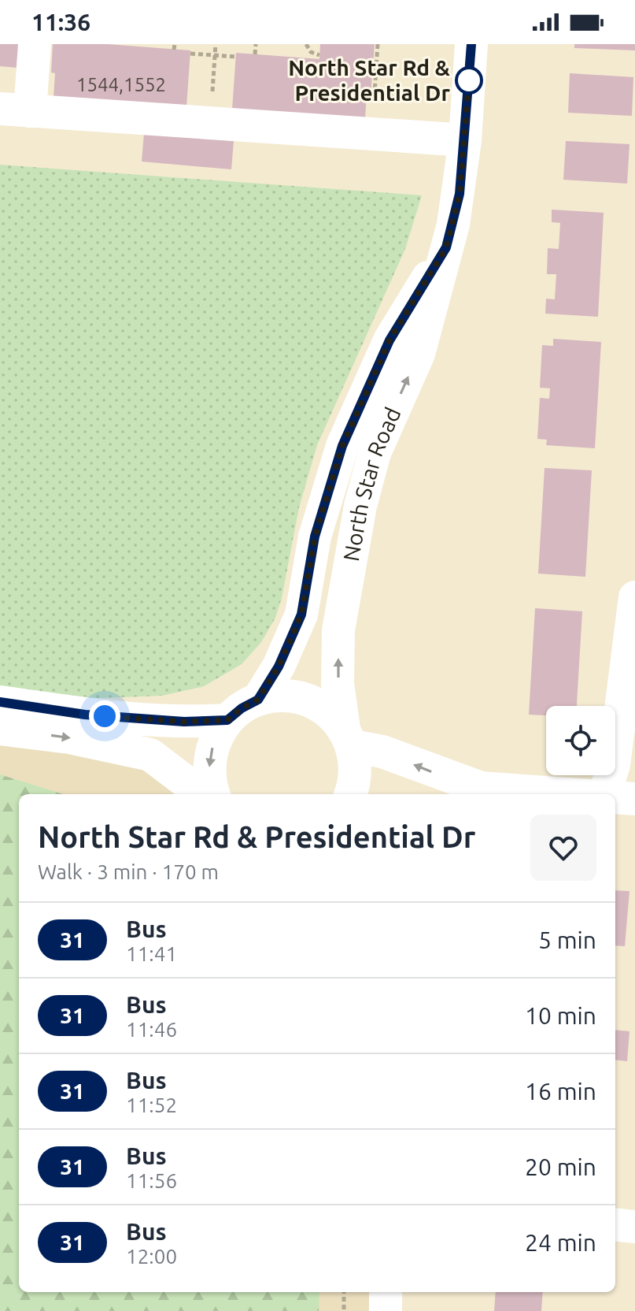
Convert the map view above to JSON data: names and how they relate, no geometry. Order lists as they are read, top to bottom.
{
  "streets": {
    "street": ["North Star Road"]
  },
  "places": ["North Star Rd & Presidential Dr"],
  "lines": ["bus line 31"],
  "house_numbers": ["1544,1552"],
  "page": {
    "status": "11:36",
    "heading": ["North Star Rd & Presidential Dr", "Walk · 3 min · 170 m"],
    "list": [
      {
        "mark": "31",
        "name": "Bus",
        "note": "11:41",
        "value": "5 min"
      },
      {
        "mark": "31",
        "name": "Bus",
        "note": "11:46",
        "value": "10 min"
      },
      {
        "mark": "31",
        "name": "Bus",
        "note": "11:52",
        "value": "16 min"
      },
      {
        "mark": "31",
        "name": "Bus",
        "note": "11:56",
        "value": "20 min"
      },
      {
        "mark": "31",
        "name": "Bus",
        "note": "12:00",
        "value": "24 min"
      }
    ]
  }
}
